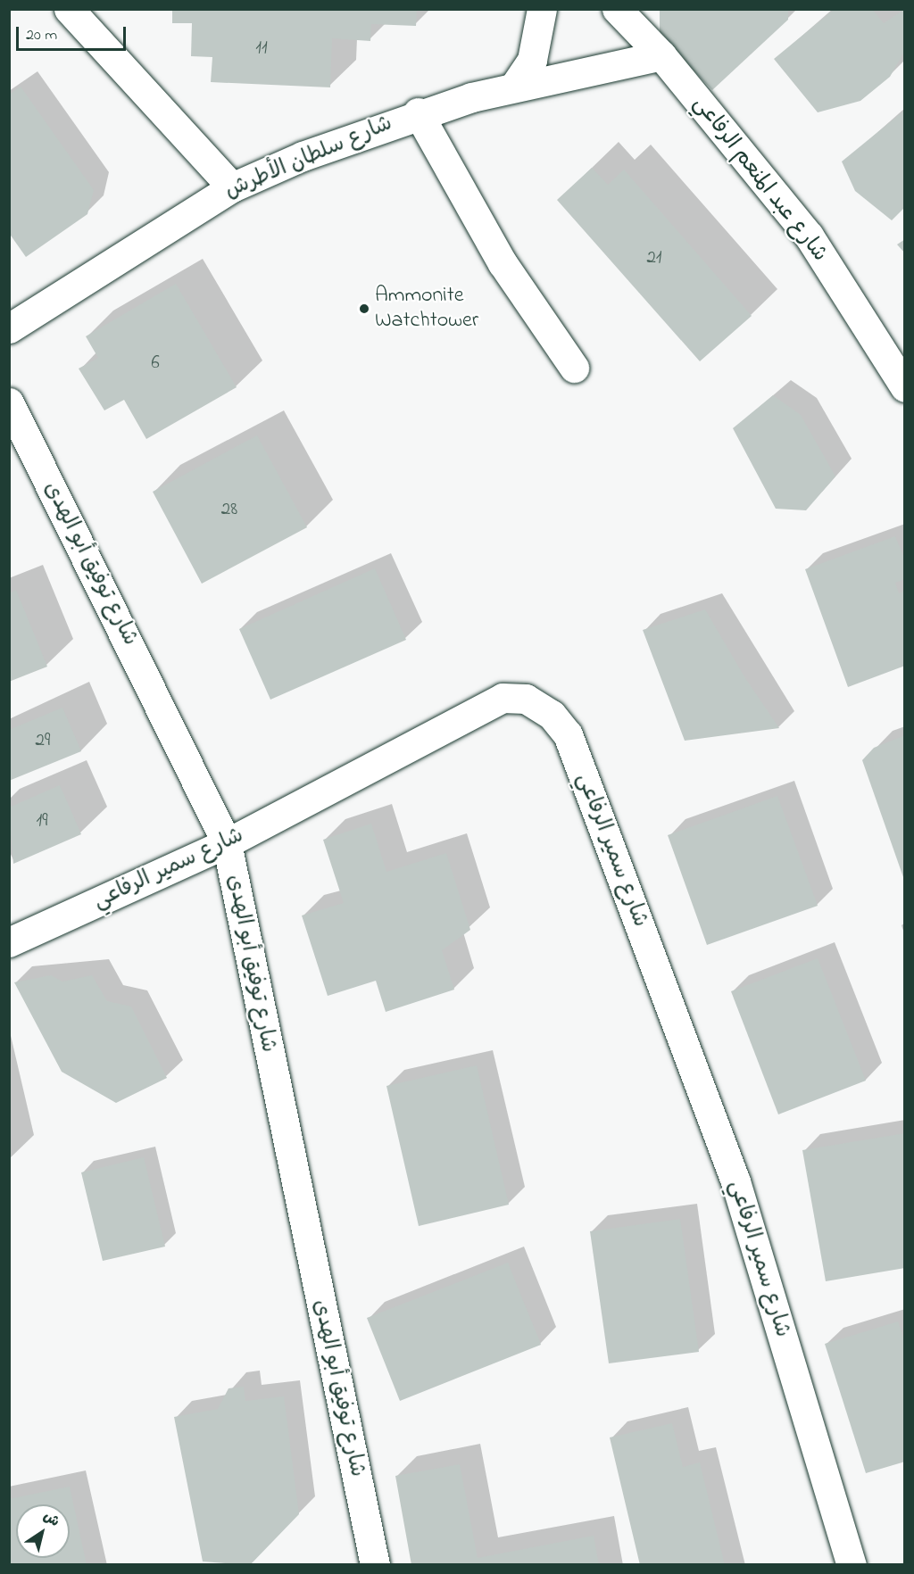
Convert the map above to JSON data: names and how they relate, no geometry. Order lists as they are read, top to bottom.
{
  "streets": {
    "street": [
      "شارع سلطان الأطرش",
      "شارع عبد المنعم الرفاعي",
      "شارع توفيق أبو الهدى",
      "شارع سمير الرفاعي"
    ]
  },
  "crossings": [
    ["شارع سلطان الأطرش", "شارع عبد المنعم الرفاعي"],
    ["شارع توفيق أبو الهدى", "شارع سمير الرفاعي"]
  ],
  "places": ["Ammonite Watchtower"],
  "house_numbers": [
    "11",
    "21",
    "6",
    "28",
    "29",
    "19"
  ],
  "scale_bar": "20 m",
  "north": "top right"
}
